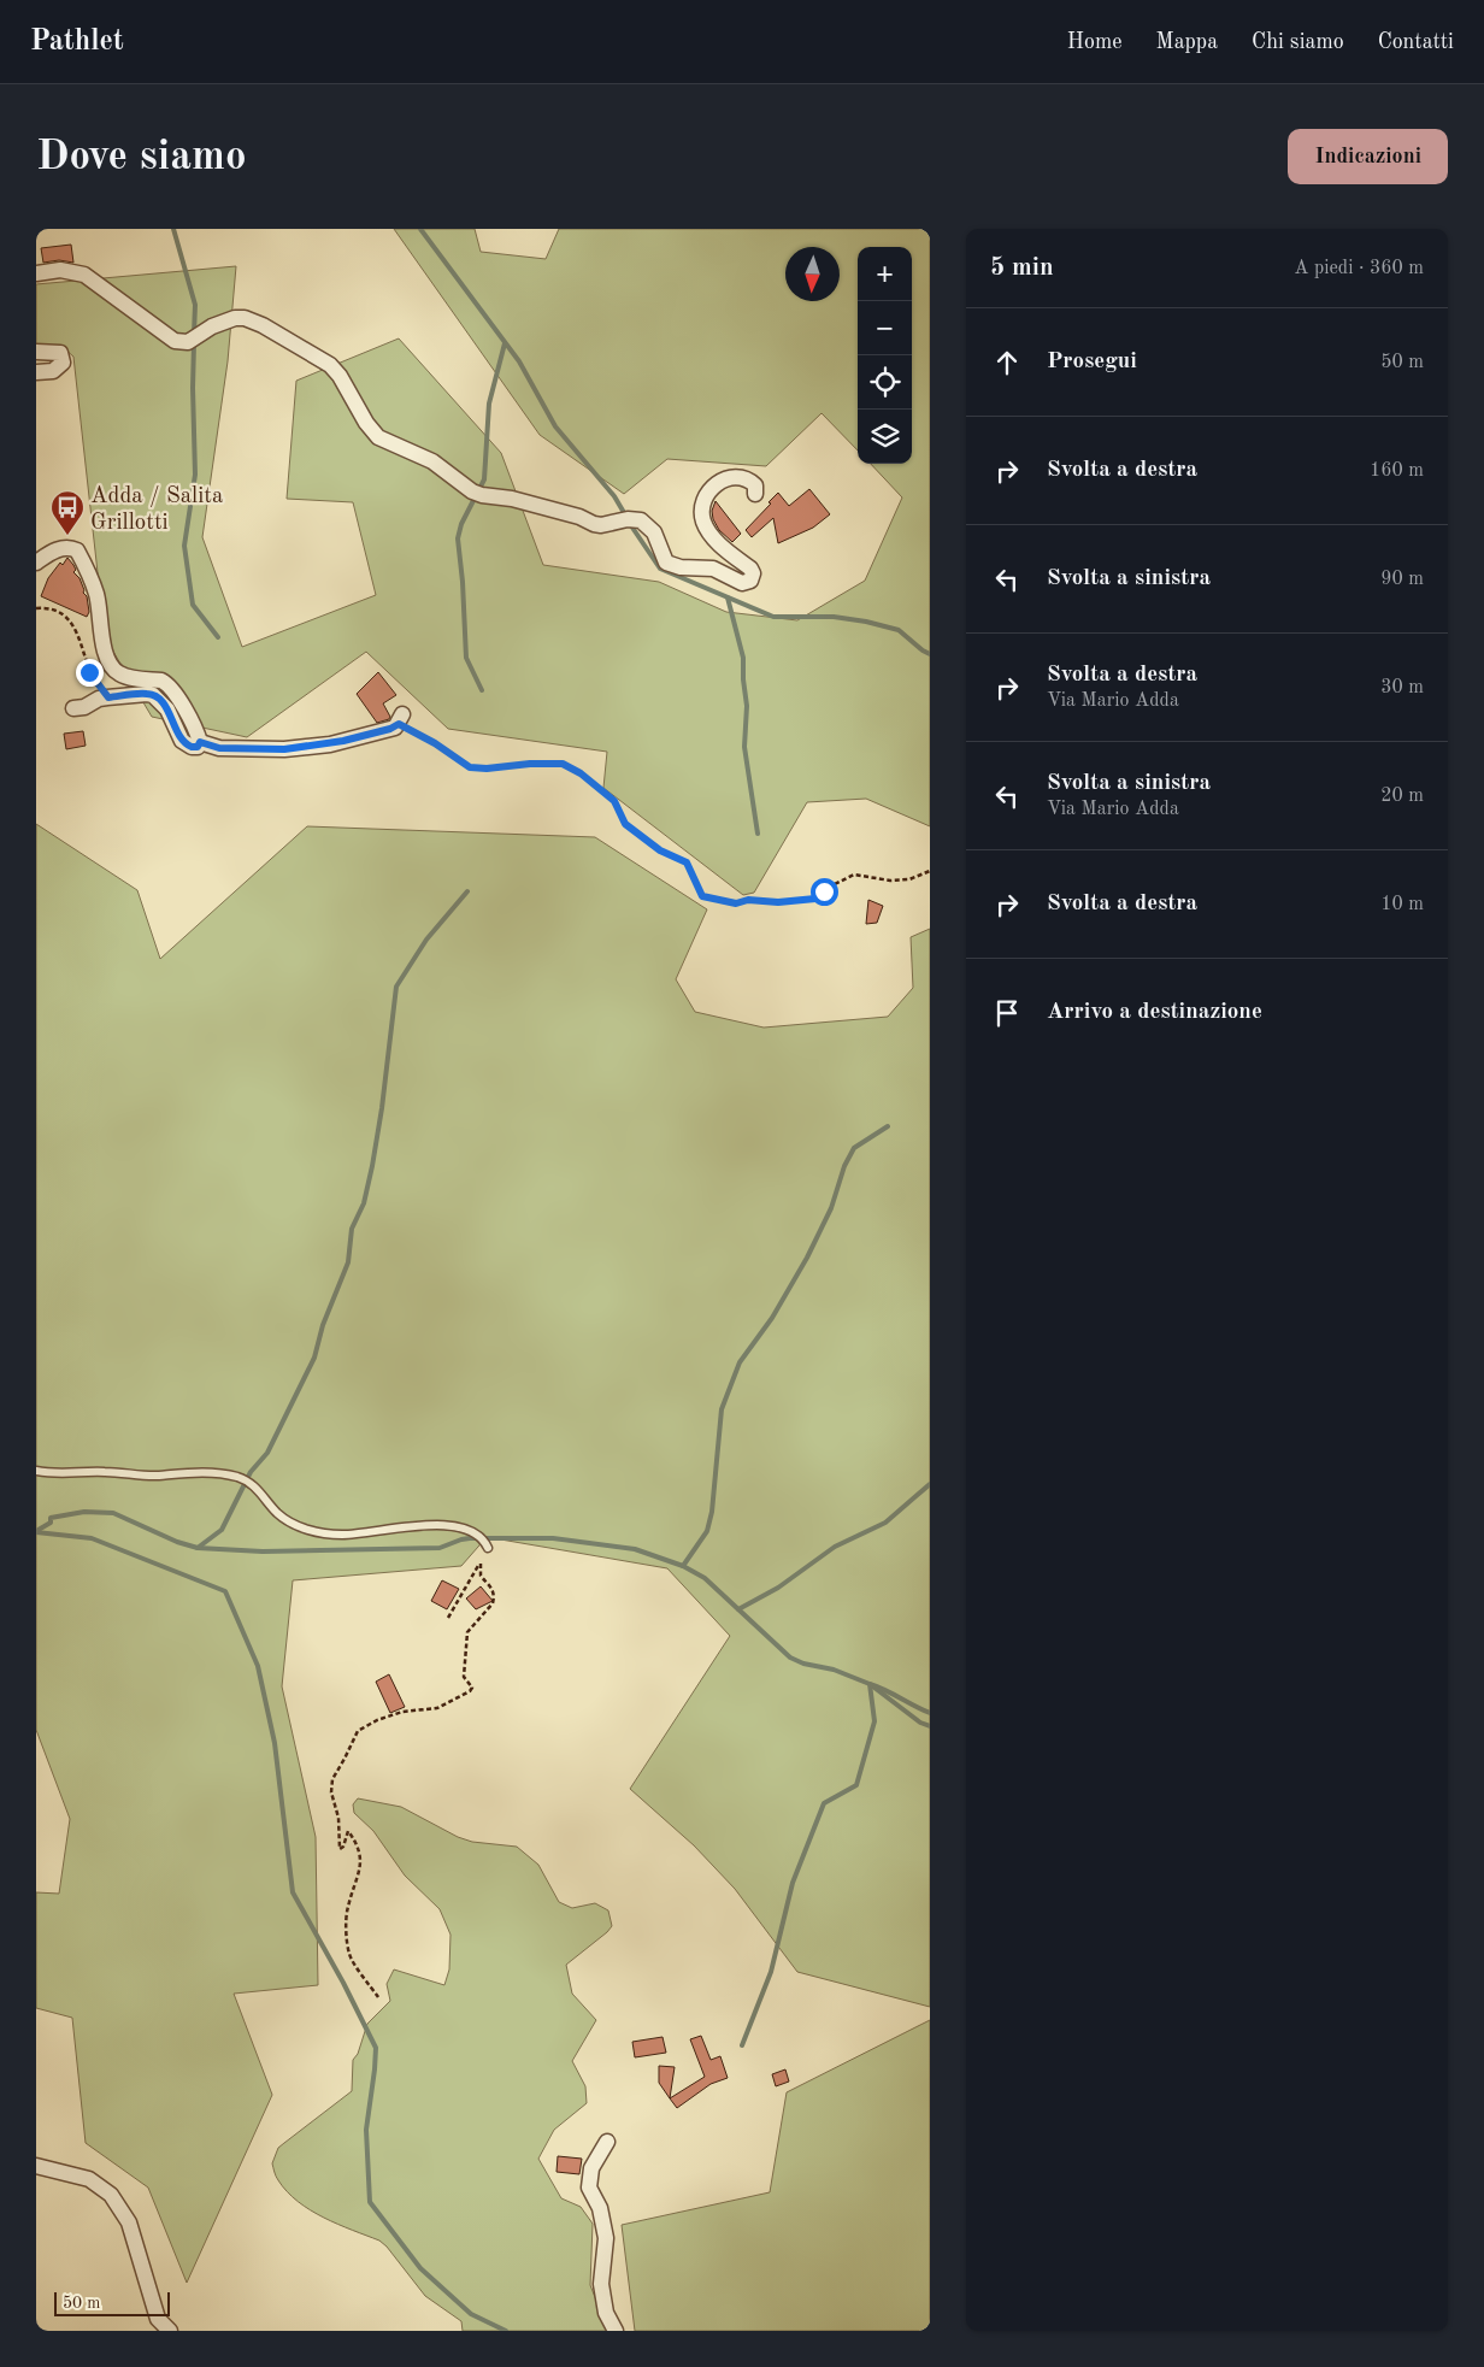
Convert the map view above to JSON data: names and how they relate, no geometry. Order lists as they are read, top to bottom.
{
  "places": {
    "bus stop": ["Adda / Salita Grillotti"]
  },
  "scale_bar": "50 m",
  "north": "bottom",
  "page": {
    "header": "Pathlet",
    "nav": [
      "Home",
      "Mappa",
      "Chi siamo",
      "Contatti"
    ],
    "buttons": "Indicazioni",
    "title": "Dove siamo",
    "heading": ["5 min", "A piedi · 360 m"],
    "map_buttons": ["+", "−"],
    "list": [
      ["Prosegui", "50 m"],
      ["Svolta a destra", "160 m"],
      ["Svolta a sinistra", "90 m"],
      ["Svolta a destra", "Via Mario Adda", "30 m"],
      ["Svolta a sinistra", "Via Mario Adda", "20 m"],
      ["Svolta a destra", "10 m"],
      "Arrivo a destinazione"
    ],
    "scale": "50 m"
  }
}
